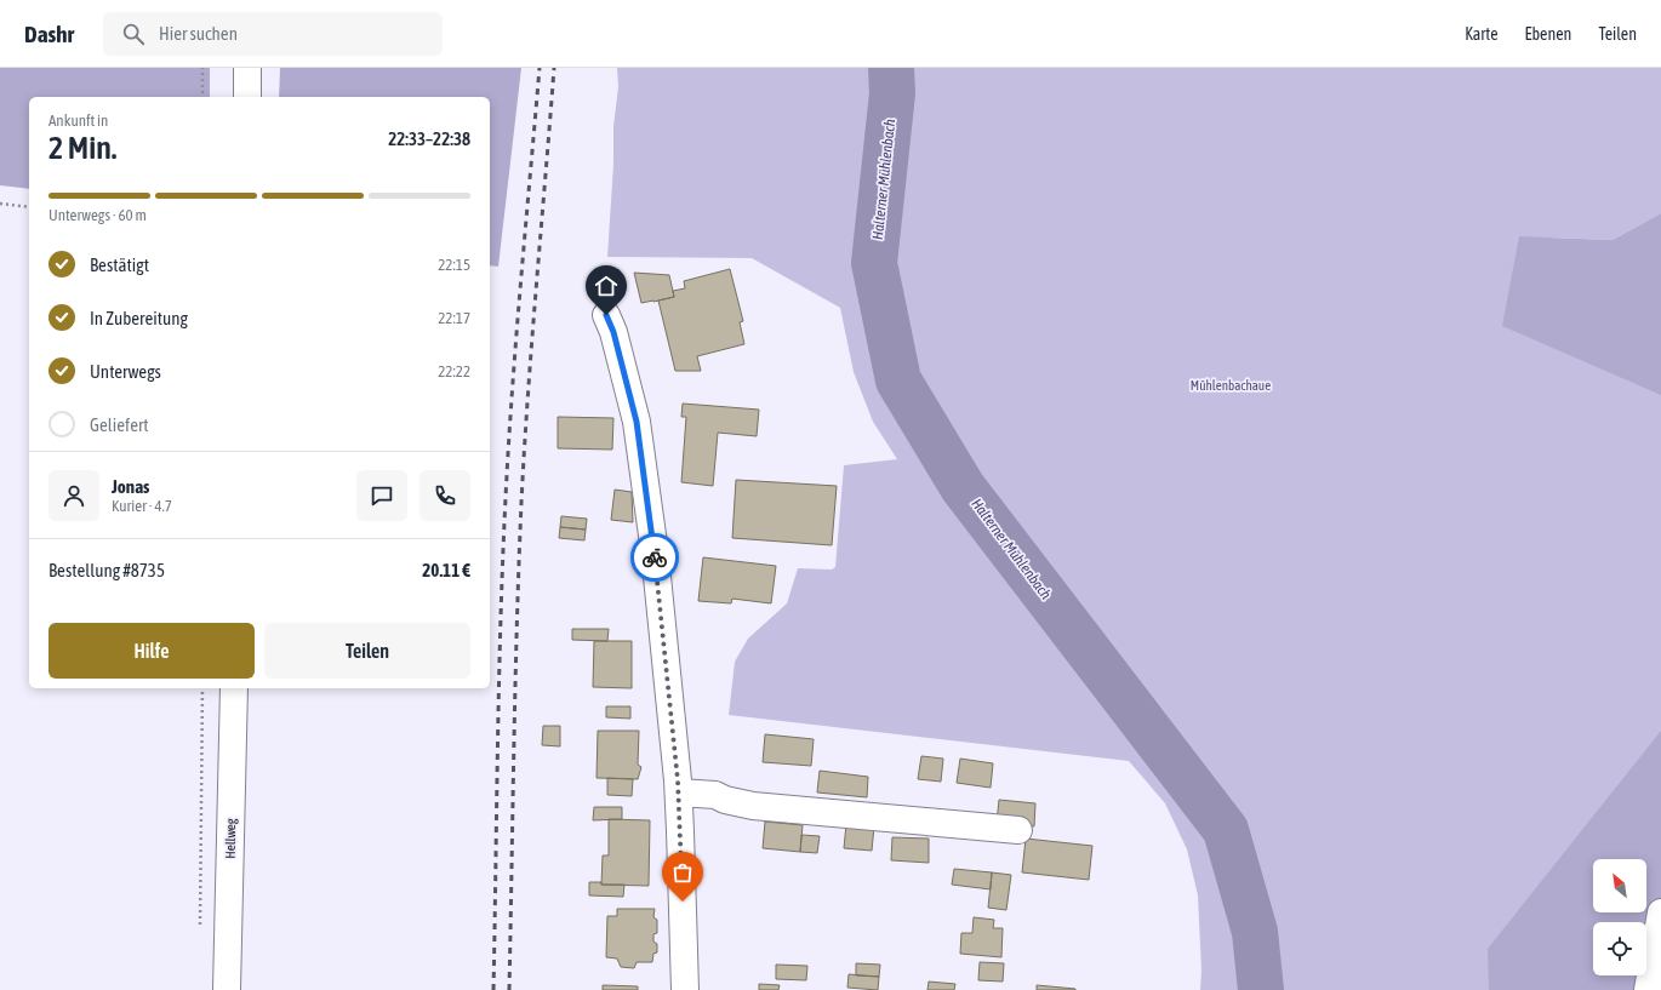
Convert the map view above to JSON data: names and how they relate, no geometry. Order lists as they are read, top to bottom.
{
  "streets": {
    "street": ["Hellweg"]
  },
  "water": ["Halterner Mühlenbach"],
  "parks": ["Mühlenbachaue"],
  "north": "top left",
  "page": {
    "header": "Dashr",
    "search": "Hier suchen",
    "nav": ["Karte", "Ebenen", "Teilen"],
    "heading": ["2 Min.", "Ankunft in", "22:33–22:38"],
    "panel": [
      "Jonas",
      "Kurier · 4.7",
      "Bestellung #8735",
      "20.11 €"
    ],
    "bar": "Unterwegs · 60 m",
    "list": [
      ["Bestätigt", "22:15"],
      ["In Zubereitung", "22:17"],
      ["Unterwegs", "22:22"],
      "Geliefert"
    ],
    "buttons": ["Hilfe", "Teilen"]
  }
}
